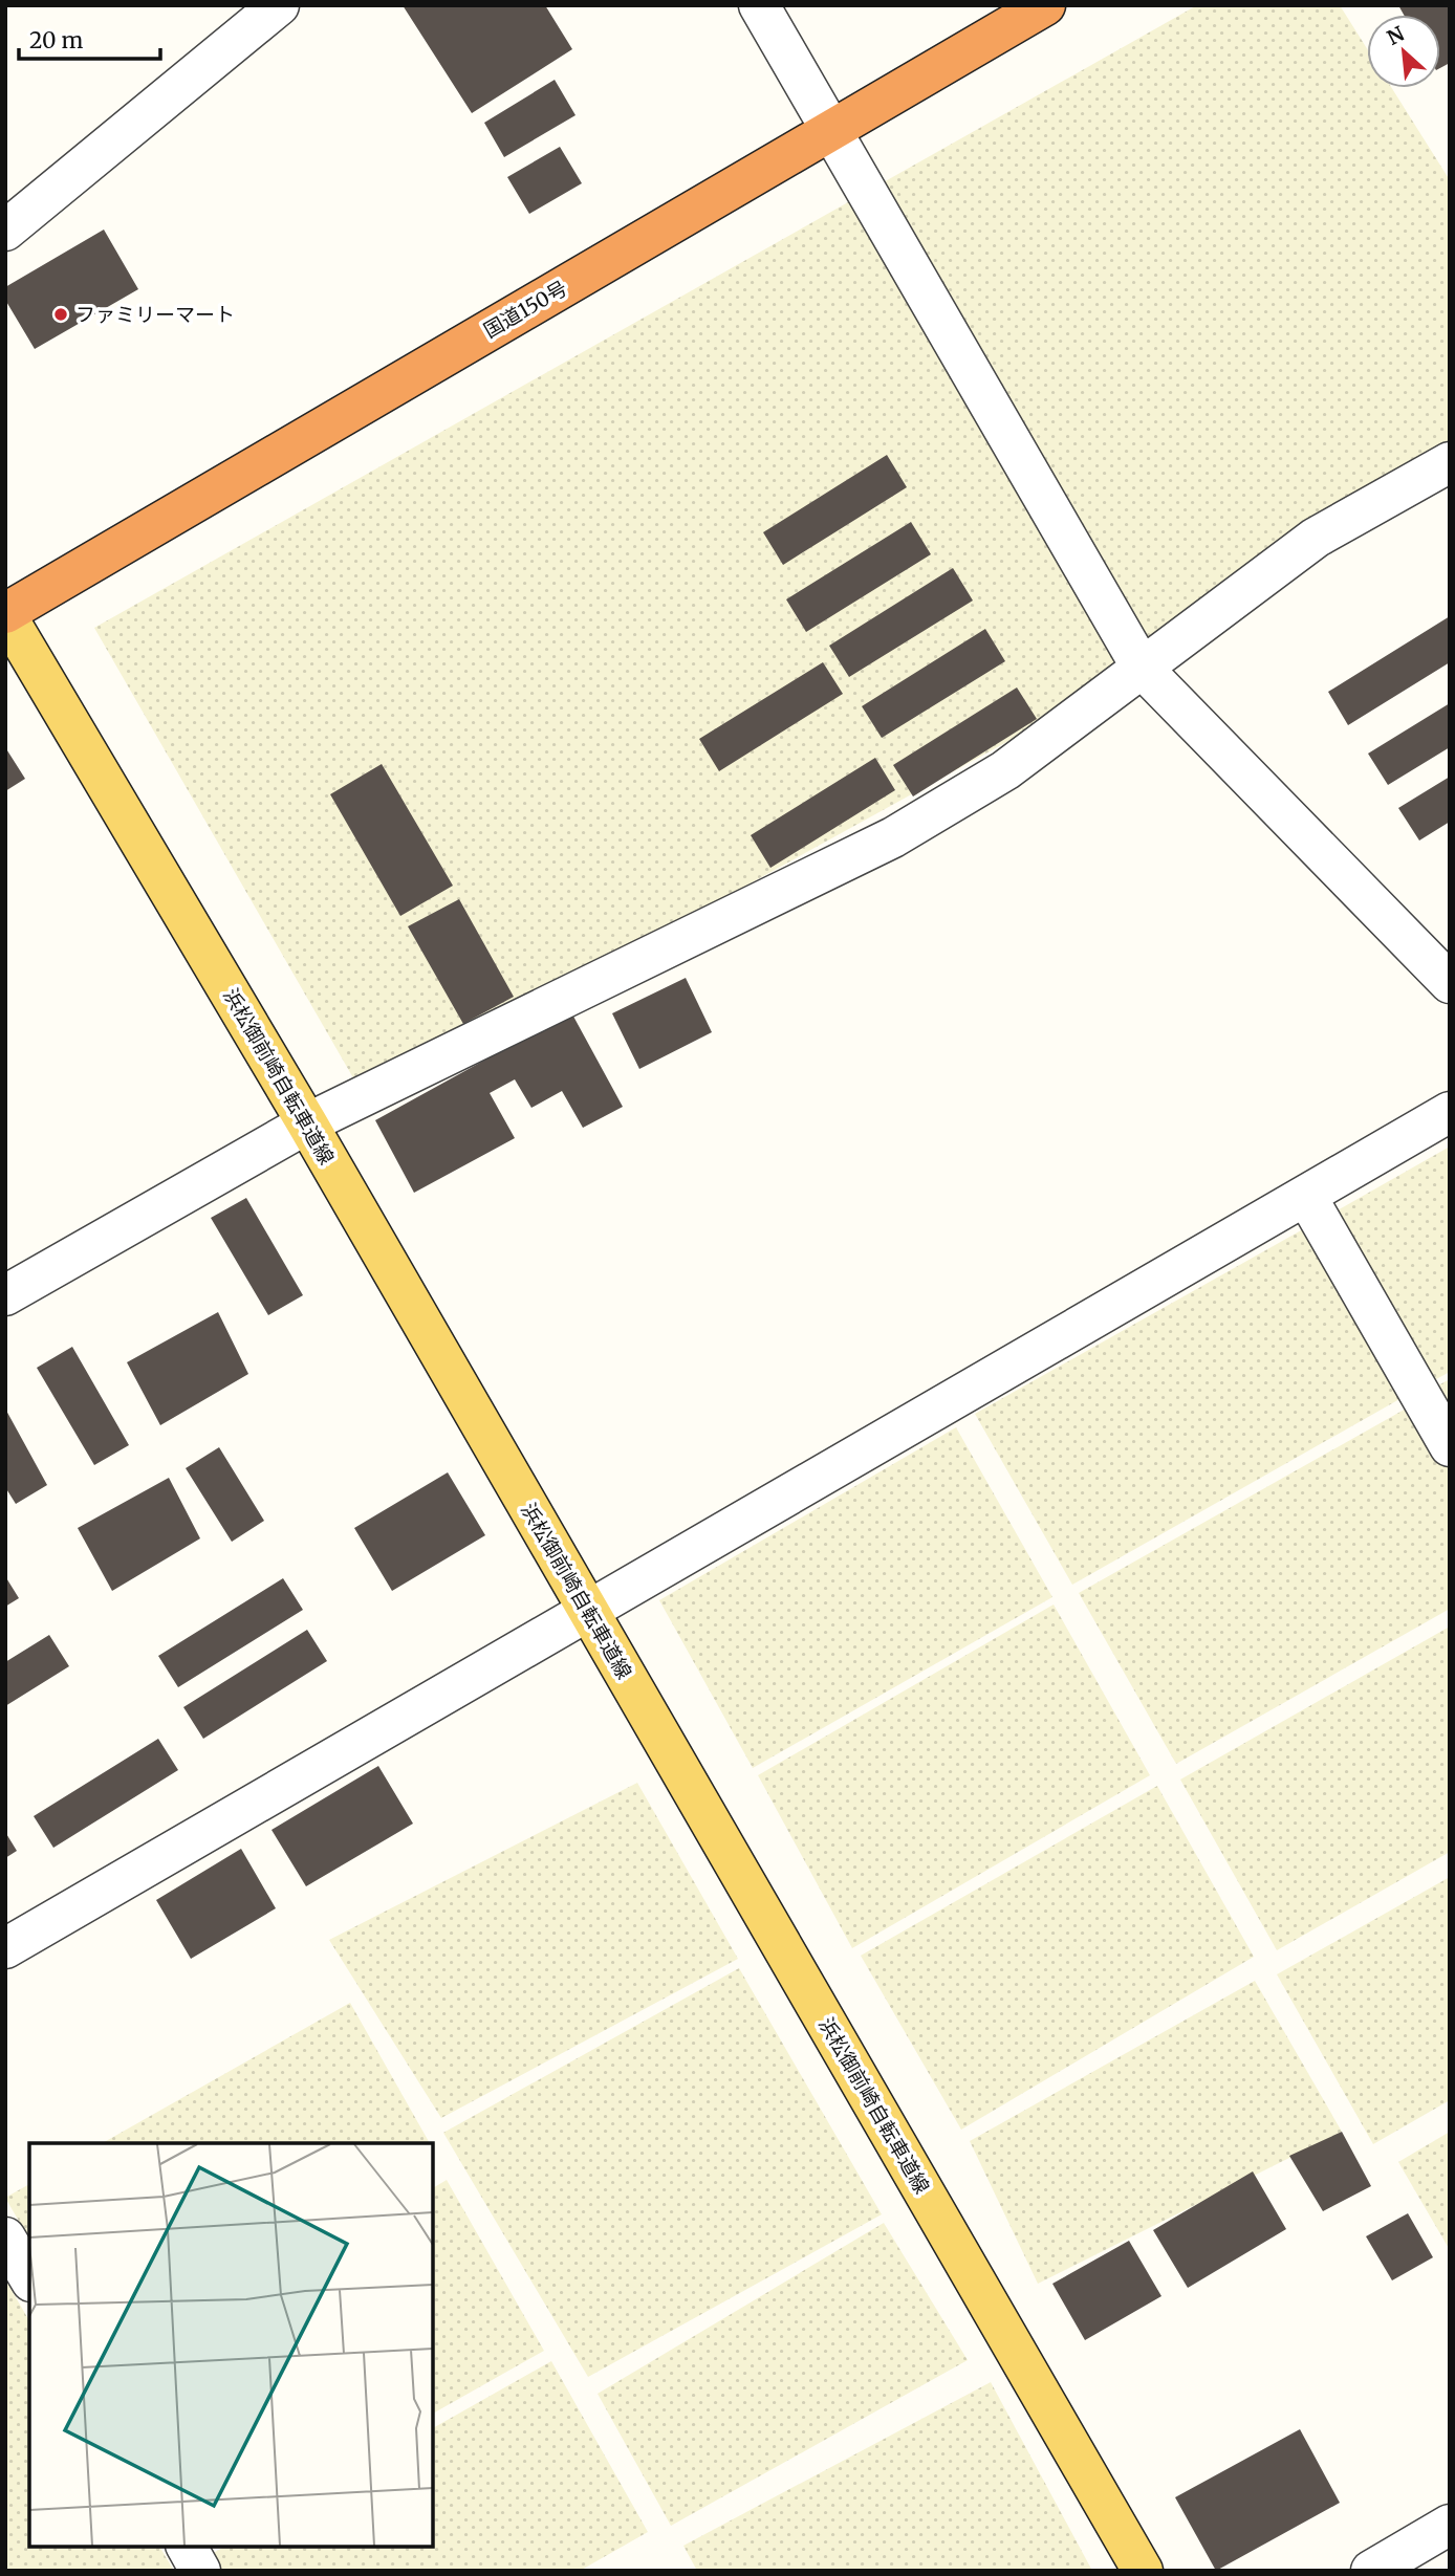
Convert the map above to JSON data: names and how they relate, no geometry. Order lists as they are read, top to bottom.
{
  "streets": {
    "highway": ["国道150号"],
    "main road": ["浜松御前崎自転車道線"]
  },
  "crossings": [
    ["国道150号", "浜松御前崎自転車道線"]
  ],
  "places": ["ファミリーマート"],
  "scale_bar": "20 m",
  "north": "top left"
}
